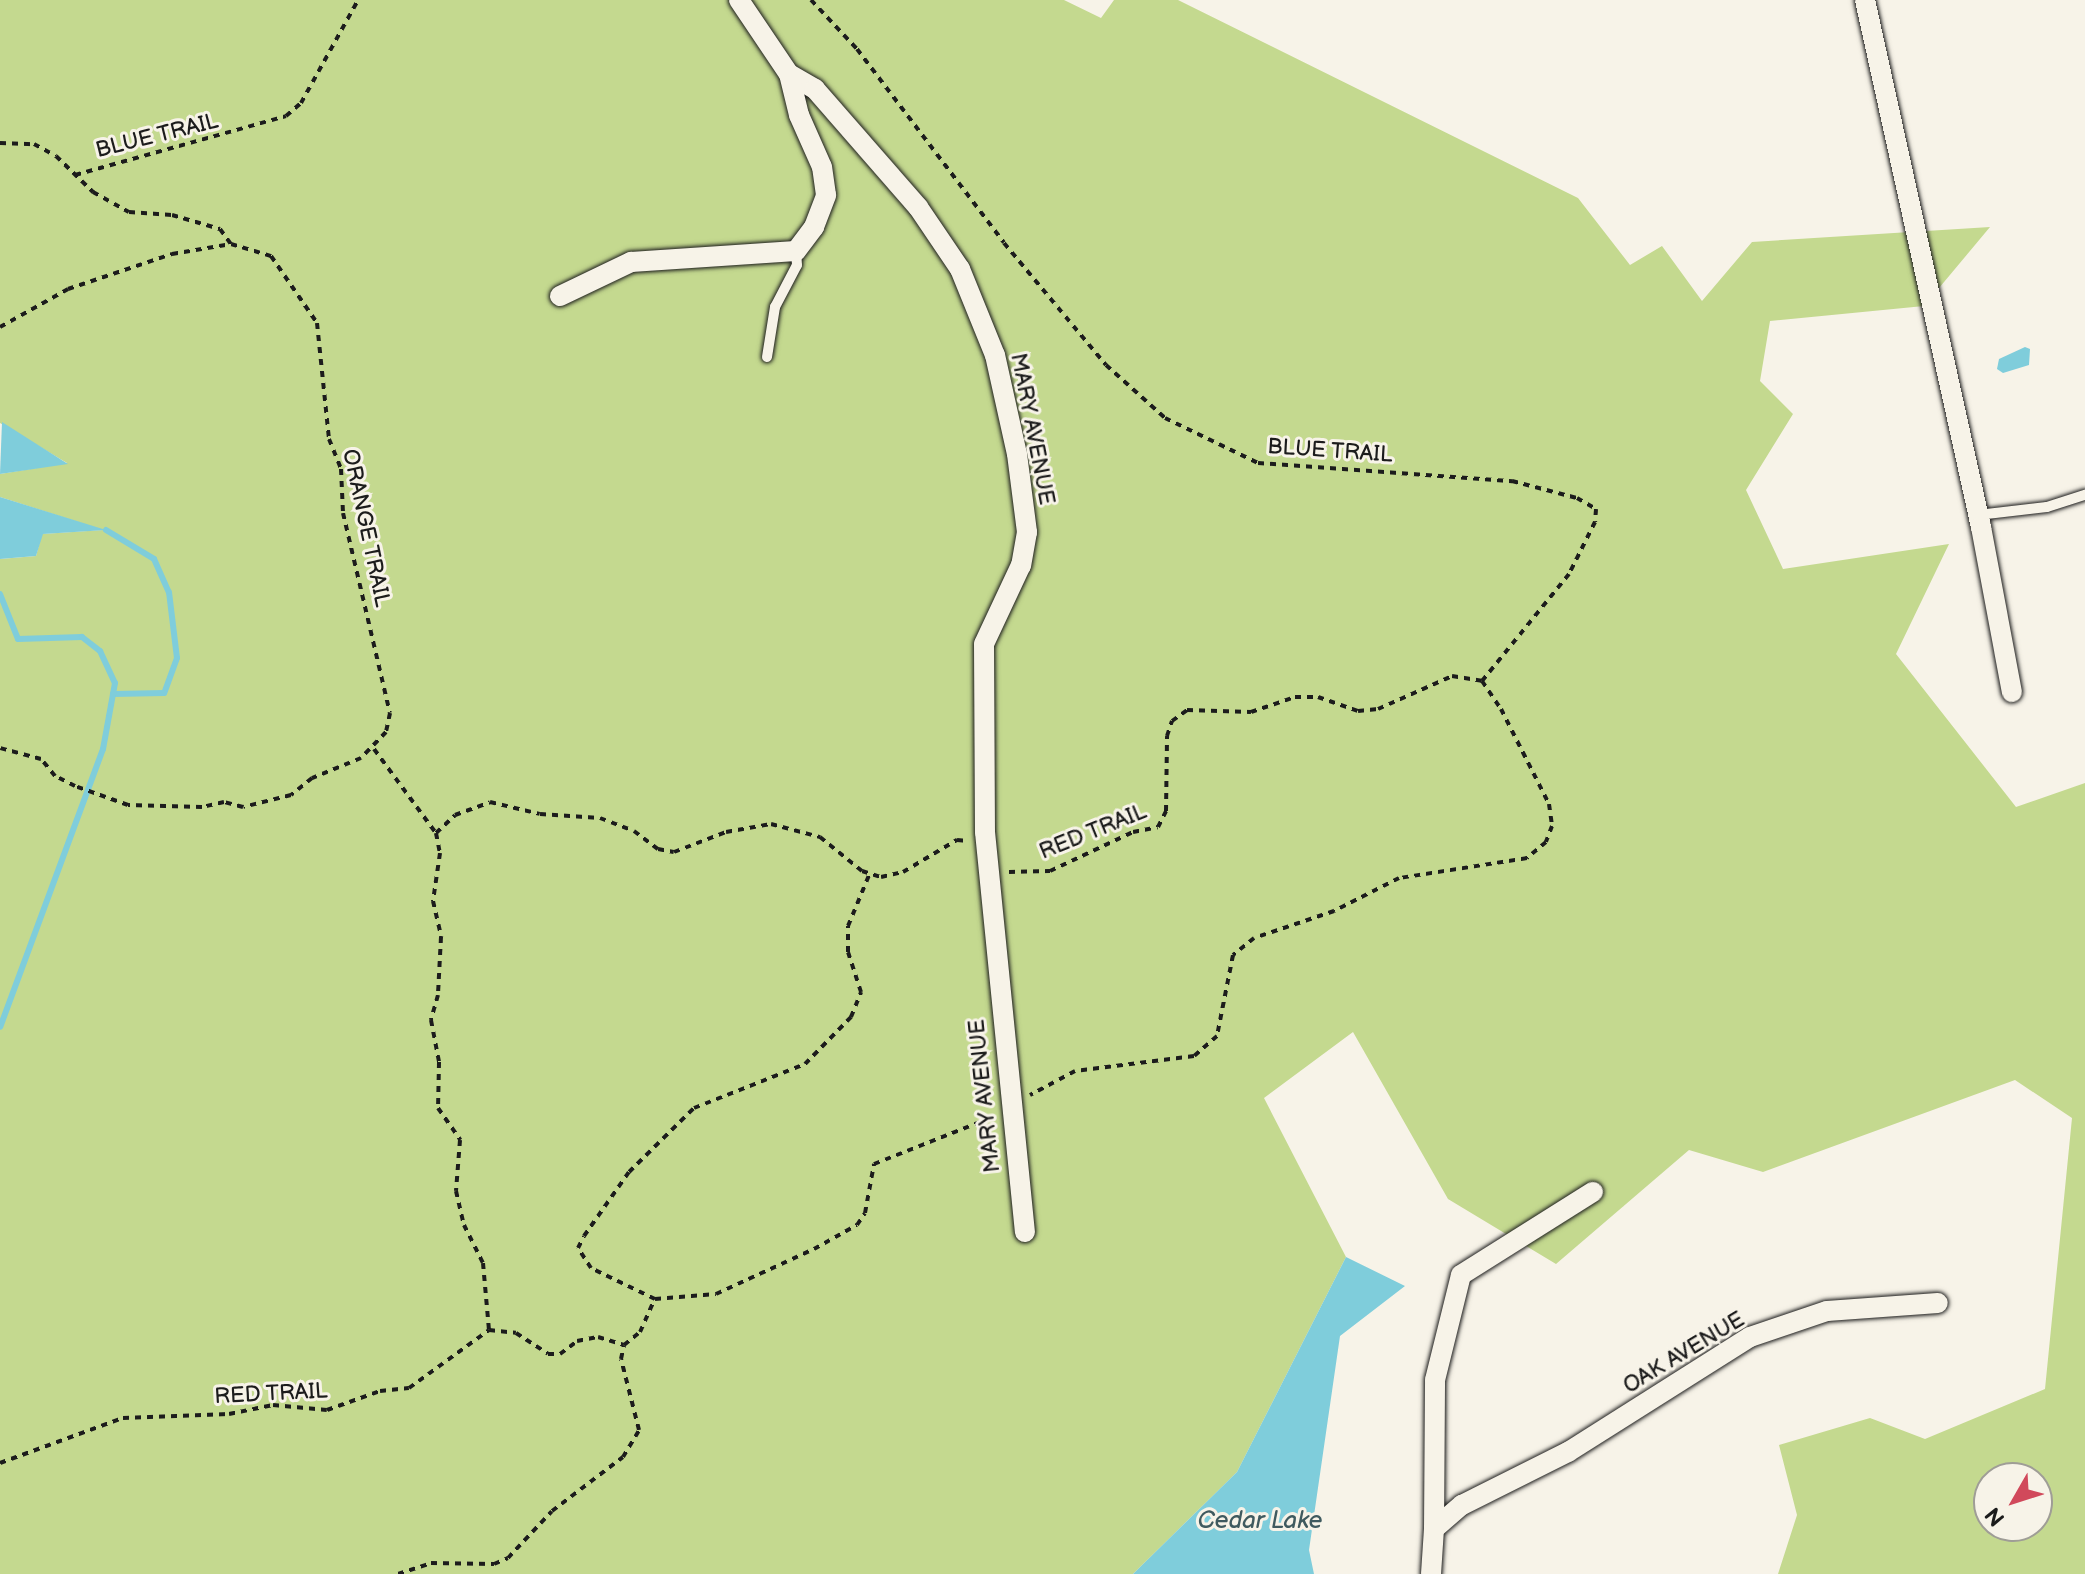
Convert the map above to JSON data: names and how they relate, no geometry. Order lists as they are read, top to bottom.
{
  "streets": {
    "street": ["MARY AVENUE", "OAK AVENUE"],
    "path": ["BLUE TRAIL", "ORANGE TRAIL", "RED TRAIL"]
  },
  "crossings": [
    ["BLUE TRAIL", "ORANGE TRAIL"],
    ["BLUE TRAIL", "RED TRAIL"],
    ["MARY AVENUE", "RED TRAIL"]
  ],
  "water": ["Cedar Lake"],
  "north": "bottom left"
}
